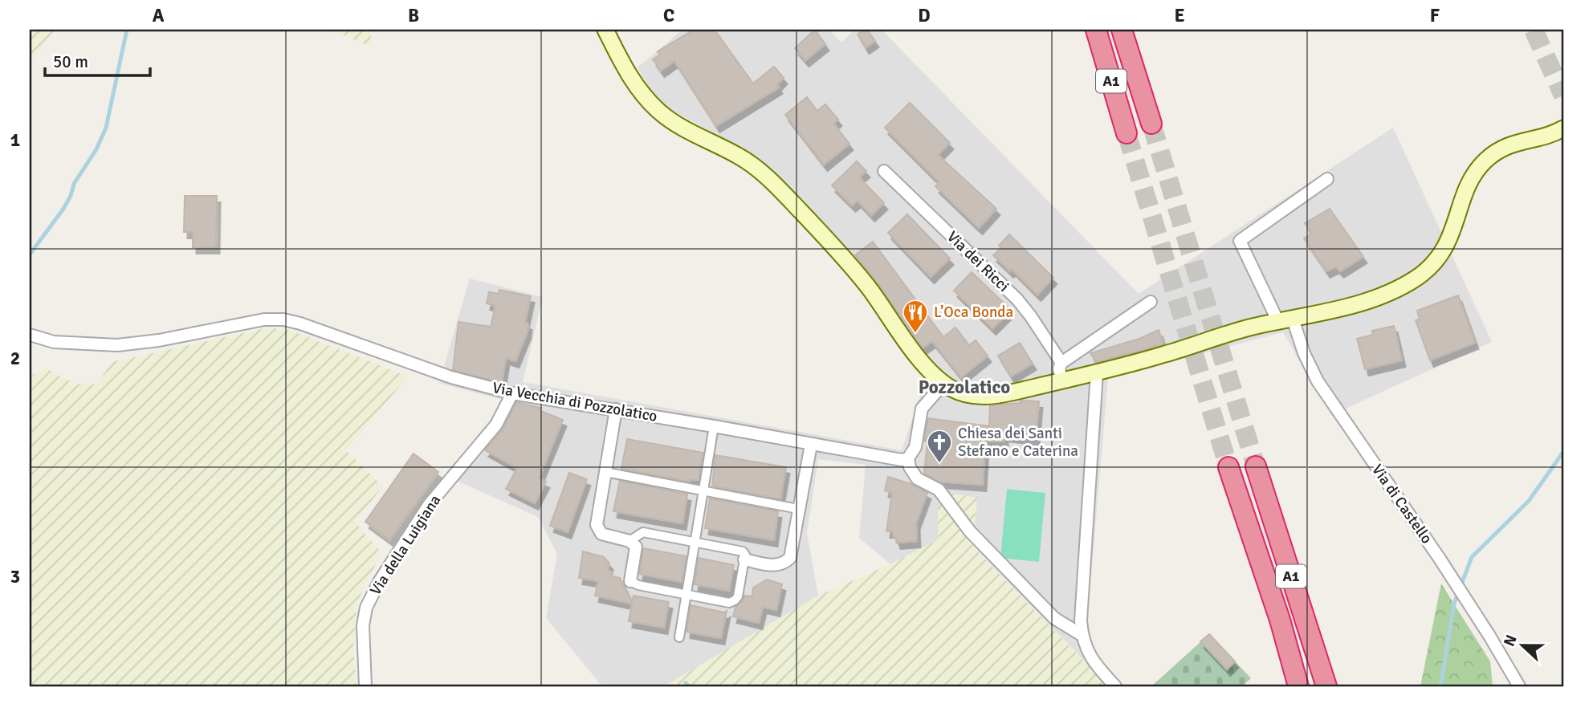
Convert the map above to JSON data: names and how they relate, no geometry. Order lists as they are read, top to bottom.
{
  "streets": {
    "highway": ["A1"],
    "street": [
      "Via dei Ricci",
      "Via Vecchia di Pozzolatico",
      "Via di Castello",
      "Via della Luigiana"
    ]
  },
  "crossings": [
    ["Via Vecchia di Pozzolatico", "Via della Luigiana"]
  ],
  "districts": ["Pozzolatico"],
  "places": {
    "restaurant": ["L’Oca Bonda"],
    "church": ["Chiesa dei Santi Stefano e Caterina"]
  },
  "scale_bar": "50 m",
  "north": "left",
  "grid": {
    "columns": [
      "A",
      "B",
      "C",
      "D",
      "E",
      "F"
    ],
    "rows": ["1", "2", "3"]
  }
}
